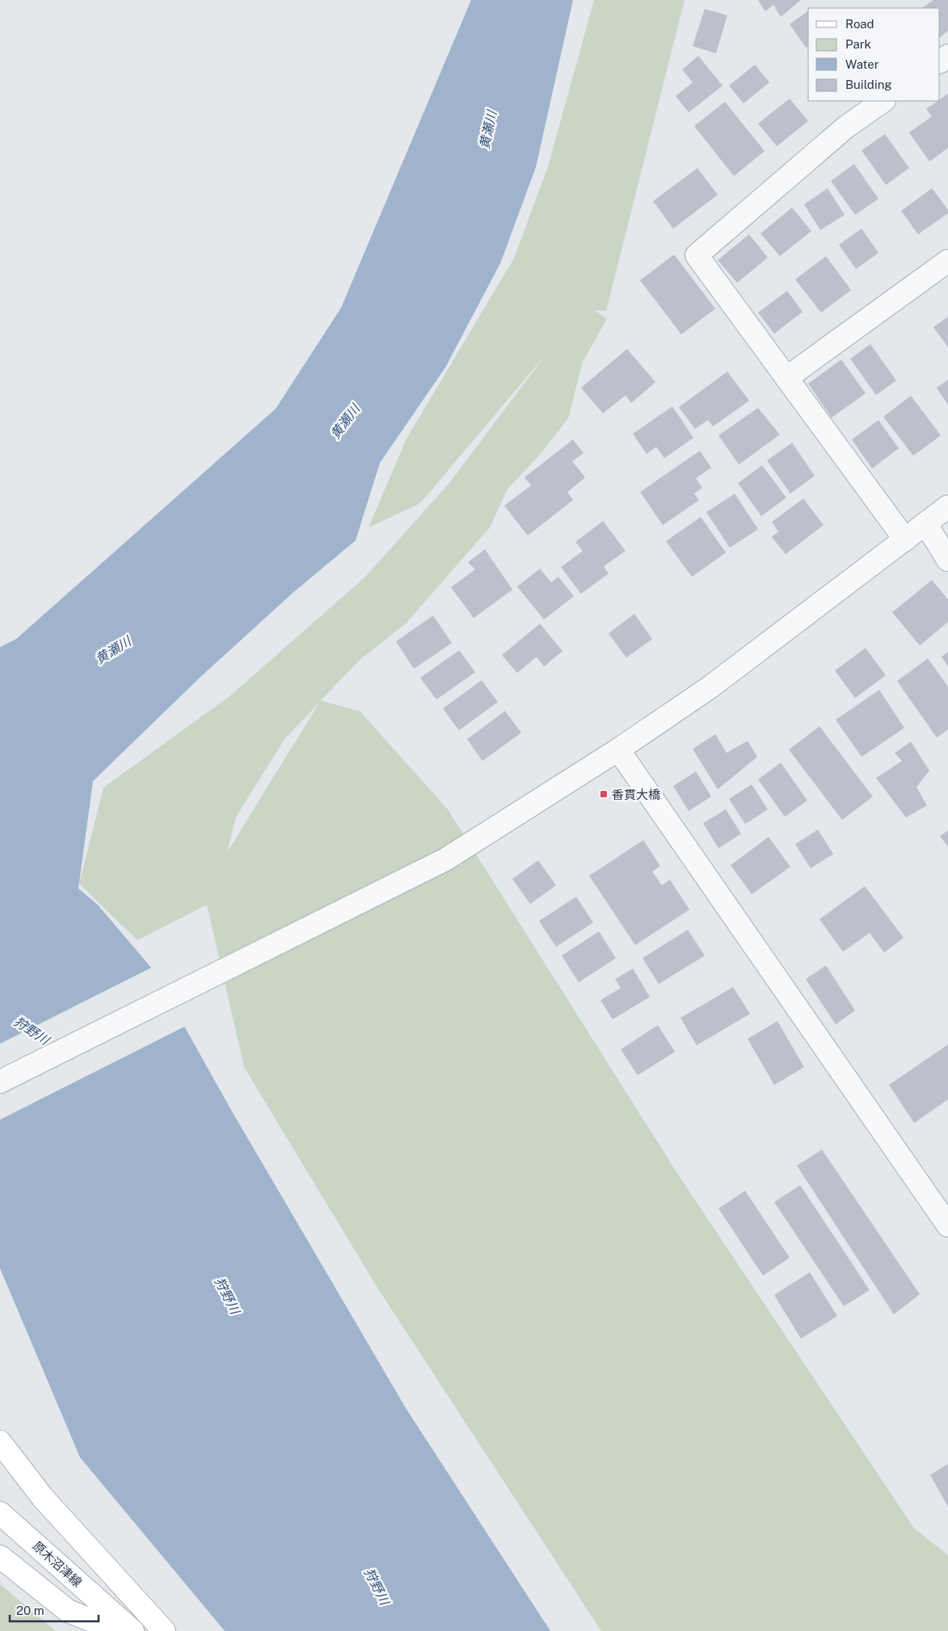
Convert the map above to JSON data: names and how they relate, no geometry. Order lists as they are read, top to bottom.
{
  "streets": {
    "main road": ["原木沼津線"]
  },
  "water": ["黄瀬川", "狩野川"],
  "places": {
    "transit": ["香貫大橋"]
  },
  "legend": [
    "Road",
    "Park",
    "Water",
    "Building"
  ],
  "scale_bar": "20 m"
}
